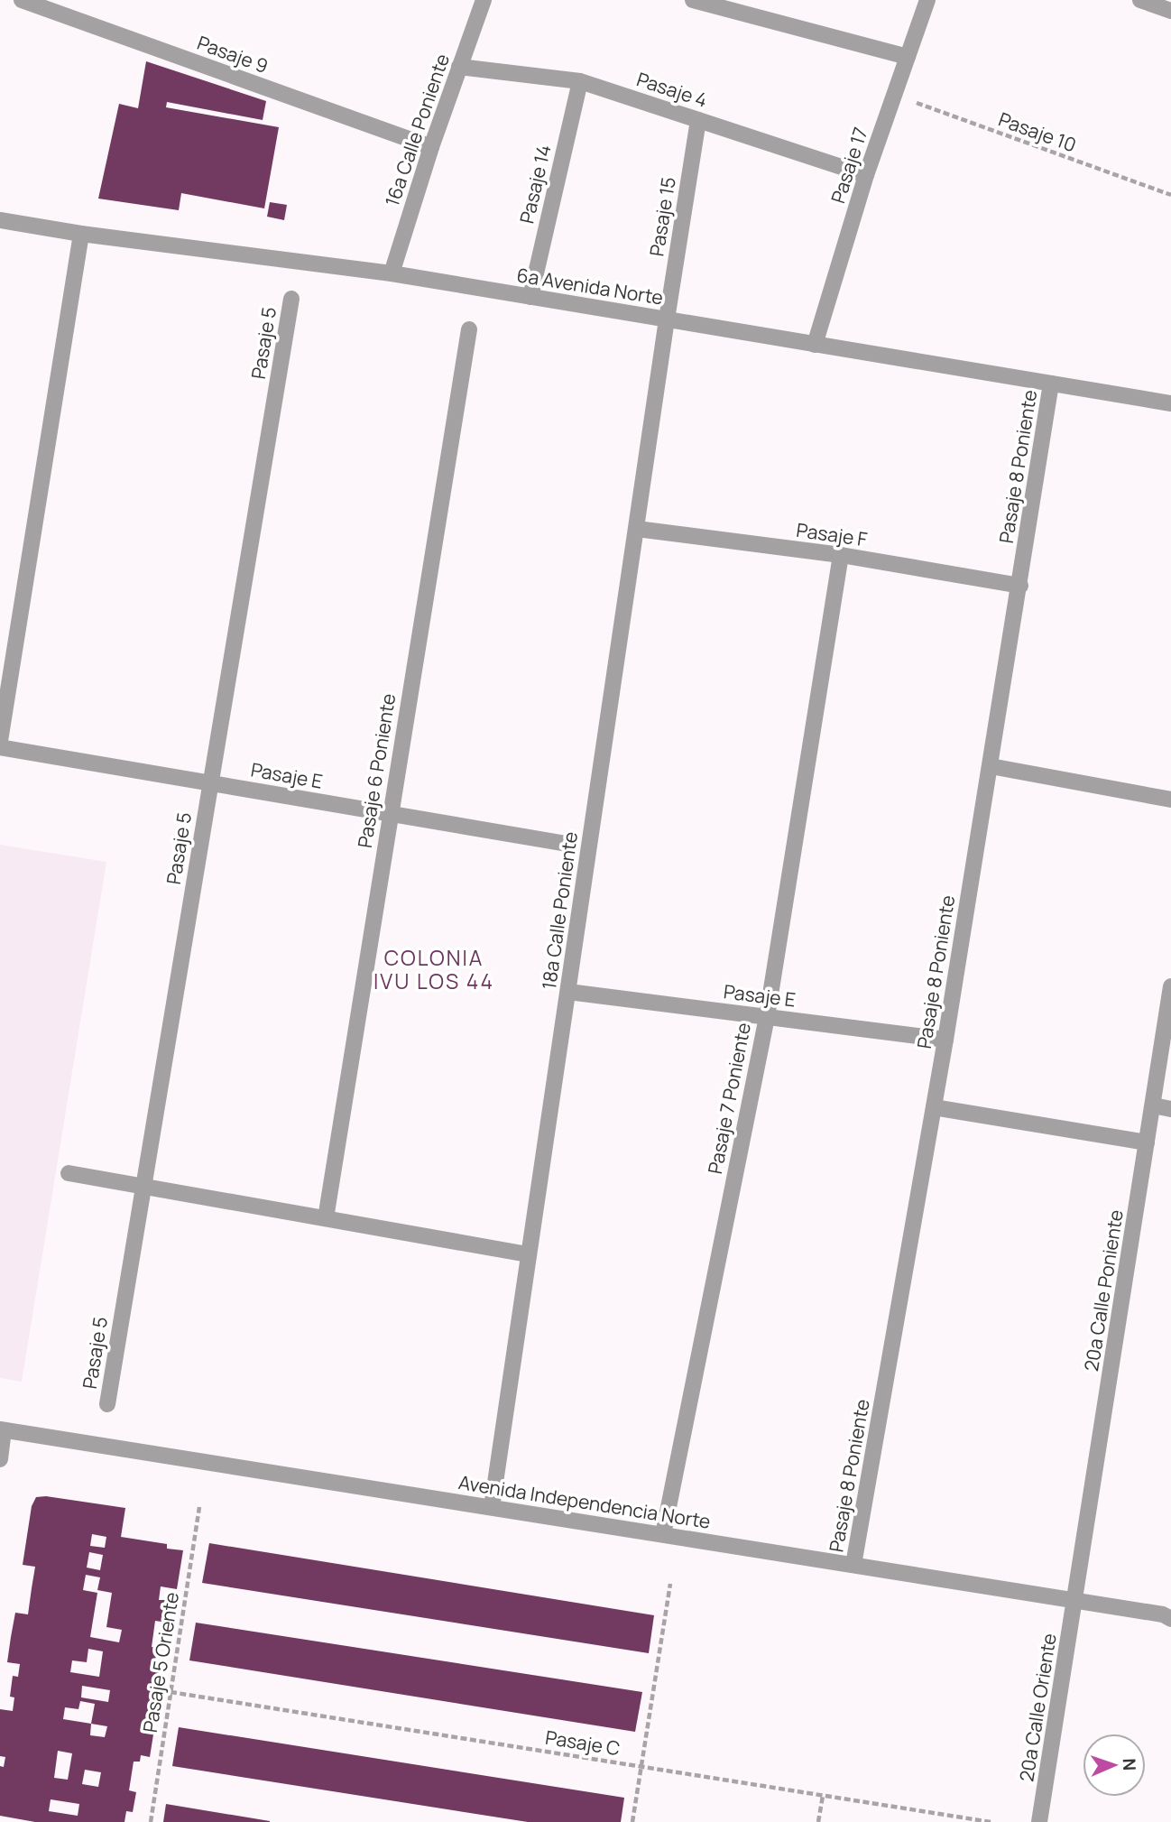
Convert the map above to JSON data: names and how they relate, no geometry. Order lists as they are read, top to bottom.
{
  "streets": {
    "street": [
      "Pasaje 9",
      "Pasaje 4",
      "16a Calle Poniente",
      "Pasaje 17",
      "Pasaje 14",
      "Pasaje 15",
      "6a Avenida Norte",
      "Pasaje 5",
      "Pasaje 8 Poniente",
      "Pasaje F",
      "Pasaje 6 Poniente",
      "Pasaje E",
      "18a Calle Poniente",
      "Pasaje 7 Poniente",
      "20a Calle Poniente",
      "Avenida Independencia Norte",
      "20a Calle Oriente"
    ],
    "path": ["Pasaje 10", "Pasaje 5 Oriente", "Pasaje C"]
  },
  "crossings": [
    ["Pasaje 9", "16a Calle Poniente"],
    ["Pasaje 4", "16a Calle Poniente"],
    ["Pasaje 4", "Pasaje 17"],
    ["Pasaje 4", "Pasaje 14"],
    ["Pasaje 4", "Pasaje 15"],
    ["16a Calle Poniente", "6a Avenida Norte"],
    ["Pasaje 10", "Pasaje 17"],
    ["Pasaje 17", "6a Avenida Norte"],
    ["Pasaje 14", "6a Avenida Norte"],
    ["Pasaje 15", "6a Avenida Norte"],
    ["Pasaje 15", "18a Calle Poniente"],
    ["6a Avenida Norte", "Pasaje 8 Poniente"],
    ["6a Avenida Norte", "18a Calle Poniente"],
    ["Pasaje 5", "Pasaje E"],
    ["Pasaje 8 Poniente", "Pasaje F"],
    ["Pasaje 8 Poniente", "Pasaje E"],
    ["Pasaje 8 Poniente", "Avenida Independencia Norte"],
    ["Pasaje F", "18a Calle Poniente"],
    ["Pasaje F", "Pasaje 7 Poniente"],
    ["Pasaje 6 Poniente", "Pasaje E"],
    ["Pasaje E", "18a Calle Poniente"],
    ["Pasaje E", "Pasaje 7 Poniente"],
    ["18a Calle Poniente", "Avenida Independencia Norte"],
    ["Pasaje 7 Poniente", "Avenida Independencia Norte"],
    ["20a Calle Poniente", "Avenida Independencia Norte"],
    ["20a Calle Poniente", "20a Calle Oriente"],
    ["Avenida Independencia Norte", "20a Calle Oriente"],
    ["Pasaje 5 Oriente", "Pasaje C"]
  ],
  "districts": ["COLONIA IVU LOS 44"],
  "north": "right"
}
